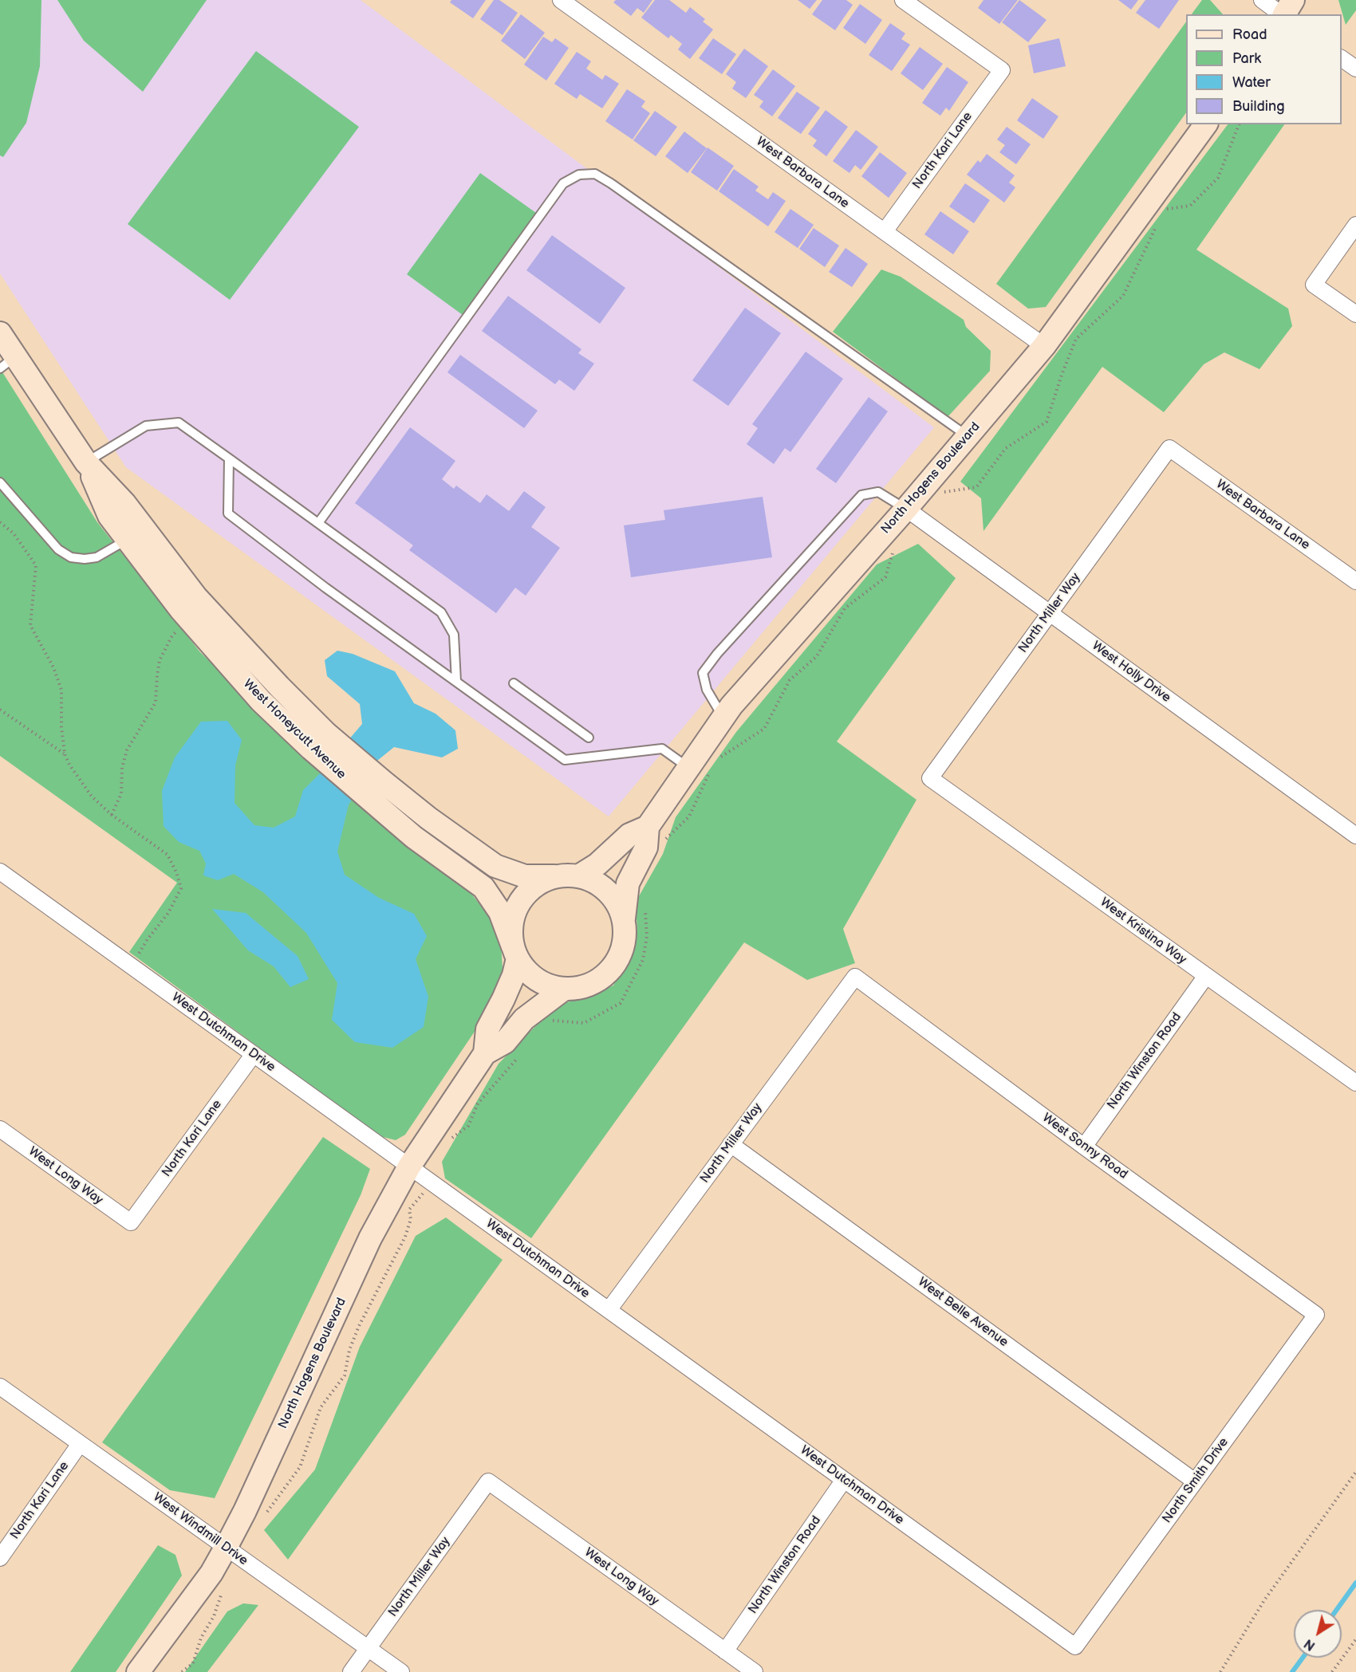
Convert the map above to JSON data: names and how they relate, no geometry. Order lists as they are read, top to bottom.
{
  "streets": {
    "street": [
      "North Kari Lane",
      "West Barbara Lane",
      "North Hogens Boulevard",
      "North Miller Way",
      "West Holly Drive",
      "West Honeycutt Avenue",
      "West Kristina Way",
      "West Dutchman Drive",
      "North Winston Road",
      "West Sonny Road",
      "West Long Way",
      "West Belle Avenue",
      "North Smith Drive",
      "West Windmill Drive"
    ]
  },
  "crossings": [
    ["North Kari Lane", "West Barbara Lane"],
    ["North Kari Lane", "West Dutchman Drive"],
    ["North Kari Lane", "West Long Way"],
    ["North Kari Lane", "West Windmill Drive"],
    ["West Barbara Lane", "North Hogens Boulevard"],
    ["West Barbara Lane", "North Miller Way"],
    ["North Hogens Boulevard", "West Holly Drive"],
    ["North Hogens Boulevard", "West Honeycutt Avenue"],
    ["North Hogens Boulevard", "West Dutchman Drive"],
    ["North Hogens Boulevard", "West Windmill Drive"],
    ["North Miller Way", "West Holly Drive"],
    ["North Miller Way", "West Kristina Way"],
    ["North Miller Way", "West Dutchman Drive"],
    ["North Miller Way", "West Sonny Road"],
    ["North Miller Way", "West Long Way"],
    ["North Miller Way", "West Belle Avenue"],
    ["North Miller Way", "West Windmill Drive"],
    ["West Kristina Way", "North Winston Road"],
    ["West Dutchman Drive", "North Winston Road"],
    ["West Dutchman Drive", "North Smith Drive"],
    ["North Winston Road", "West Sonny Road"],
    ["North Winston Road", "West Long Way"],
    ["West Sonny Road", "North Smith Drive"],
    ["West Belle Avenue", "North Smith Drive"]
  ],
  "legend": [
    "Road",
    "Park",
    "Water",
    "Building"
  ],
  "north": "bottom left"
}
